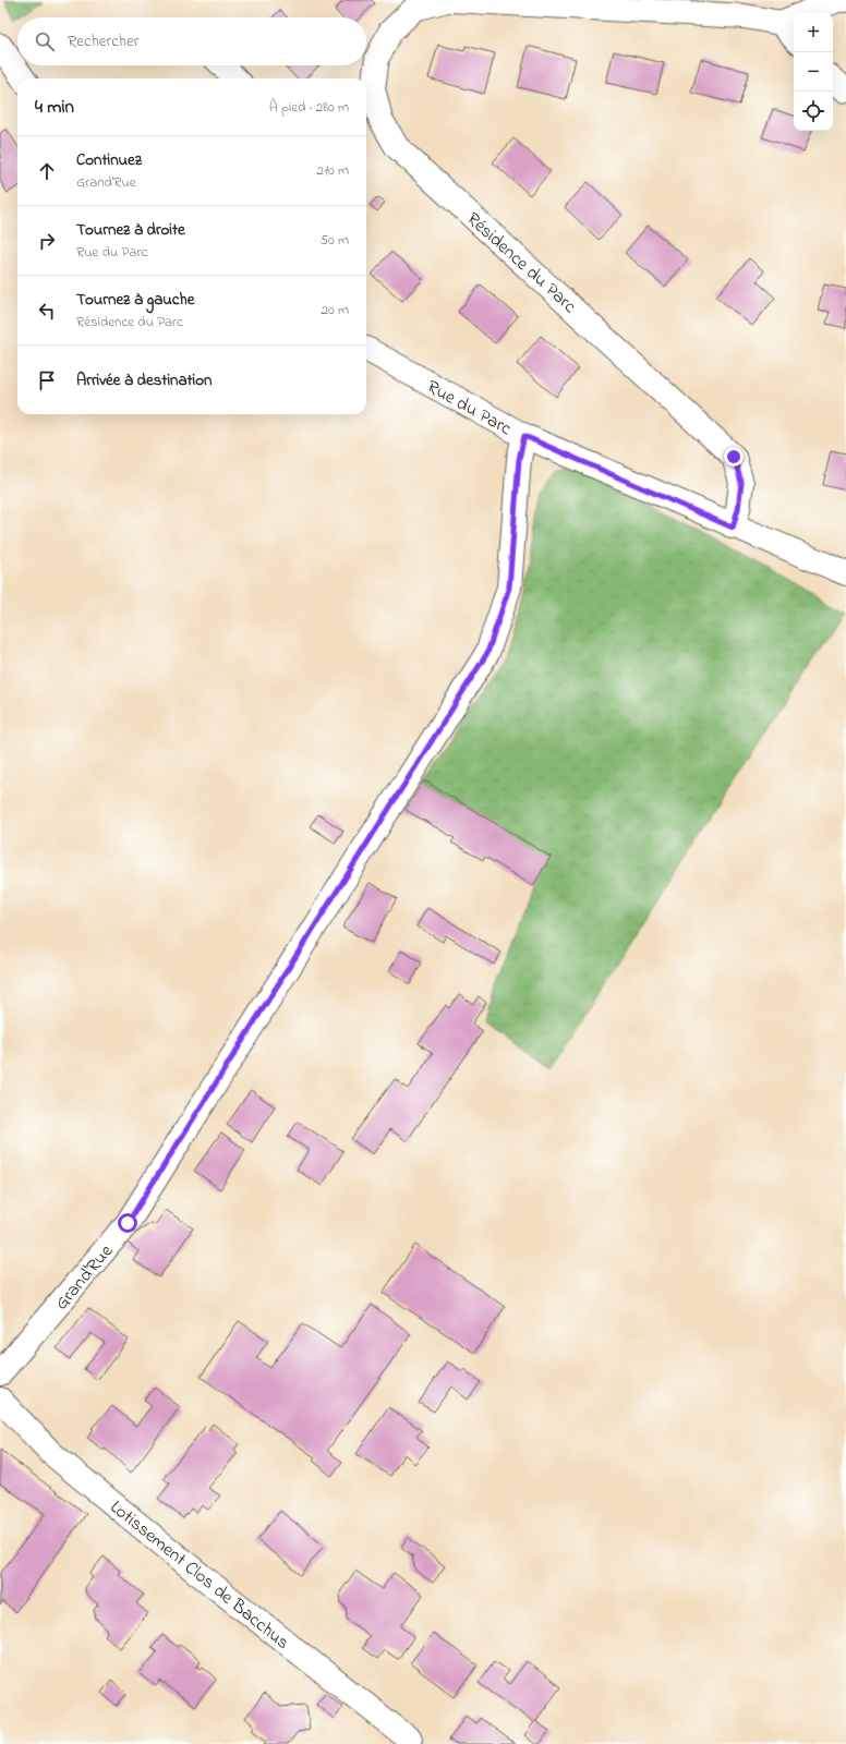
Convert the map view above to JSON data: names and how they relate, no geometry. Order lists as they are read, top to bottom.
{
  "streets": {
    "street": [
      "Résidence du Parc",
      "Rue du Parc",
      "Grand'Rue",
      "Lotissement Clos de Bacchus"
    ]
  },
  "crossings": [
    ["Résidence du Parc", "Rue du Parc"],
    ["Rue du Parc", "Grand'Rue"]
  ],
  "page": {
    "map_buttons": ["+", "−"],
    "search": "Rechercher",
    "heading": ["4 min", "À pied · 280 m"],
    "list": [
      ["Continuez", "Grand'Rue", "210 m"],
      ["Tournez à droite", "Rue du Parc", "50 m"],
      ["Tournez à gauche", "Résidence du Parc", "20 m"],
      "Arrivée à destination"
    ]
  }
}
